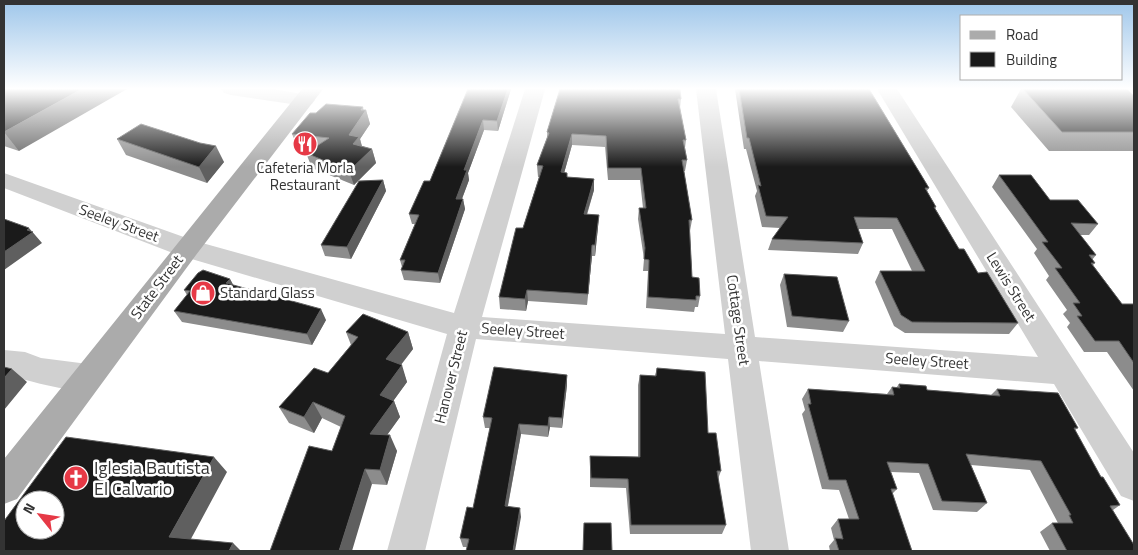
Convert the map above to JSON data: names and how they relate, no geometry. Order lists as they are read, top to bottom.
{
  "streets": {
    "main road": ["State Street"],
    "street": [
      "Seeley Street",
      "Lewis Street",
      "Cottage Street",
      "Hanover Street"
    ]
  },
  "crossings": [
    ["Seeley Street", "State Street"],
    ["Seeley Street", "Lewis Street"],
    ["Seeley Street", "Cottage Street"],
    ["Seeley Street", "Hanover Street"]
  ],
  "places": {
    "restaurant": ["Cafeteria Morla Restaurant"],
    "shop": ["Standard Glass"],
    "church": ["Iglesia Bautista El Calvario"]
  },
  "legend": ["Road", "Building"],
  "north": "top left"
}
